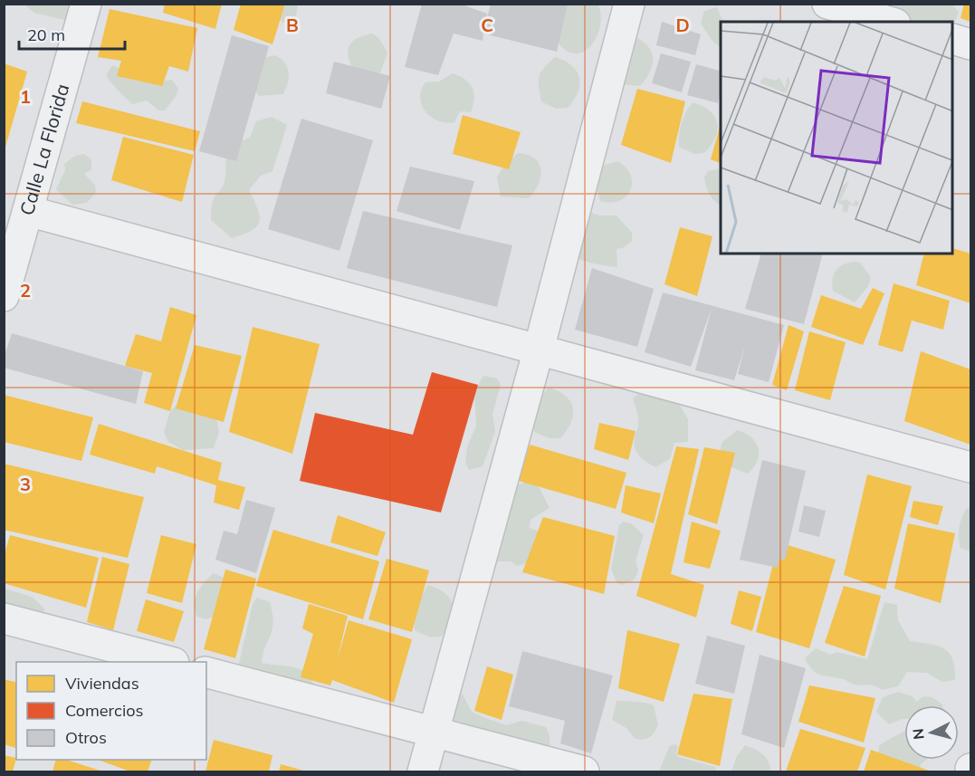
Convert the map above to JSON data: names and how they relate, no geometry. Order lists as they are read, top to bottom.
{
  "streets": {
    "street": ["Calle La Florida"]
  },
  "legend": ["Viviendas", "Comercios", "Otros"],
  "scale_bar": "20 m",
  "north": "left",
  "grid": {
    "columns": ["B", "C", "D"],
    "rows": ["1", "2", "3"]
  }
}
